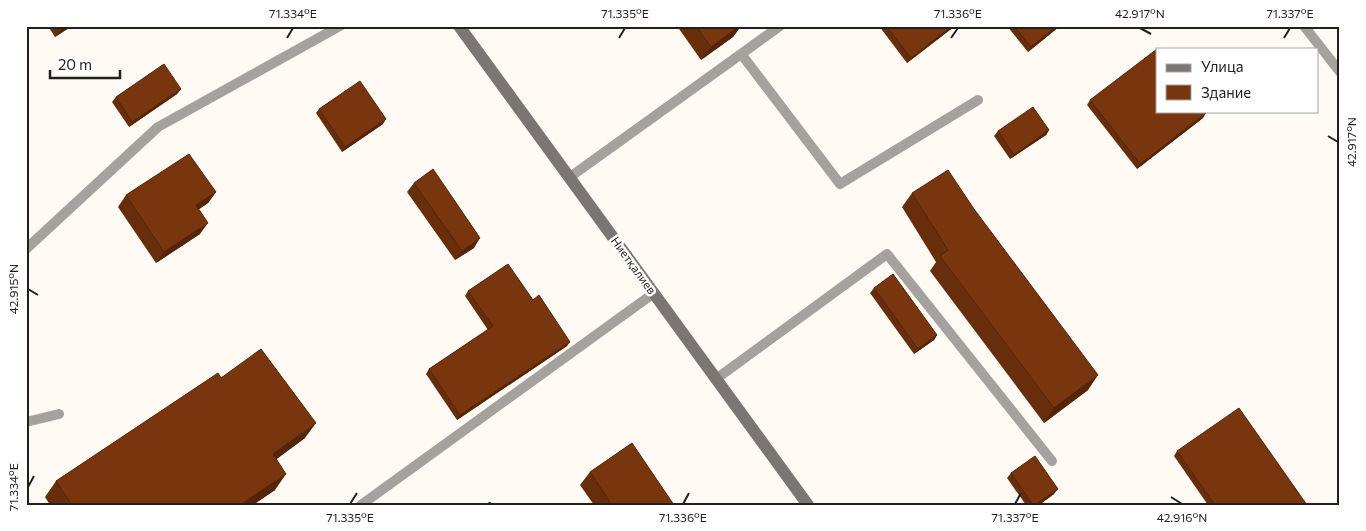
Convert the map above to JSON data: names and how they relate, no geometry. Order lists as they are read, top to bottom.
{
  "streets": {
    "street": ["Ниетқалиев"]
  },
  "legend": ["Улица", "Здание"],
  "scale_bar": "20 m",
  "coordinates": [
    "71.334°E",
    "71.335°E",
    "71.336°E",
    "42.917°N",
    "71.337°E",
    "42.915°N",
    "42.916°N"
  ]
}
